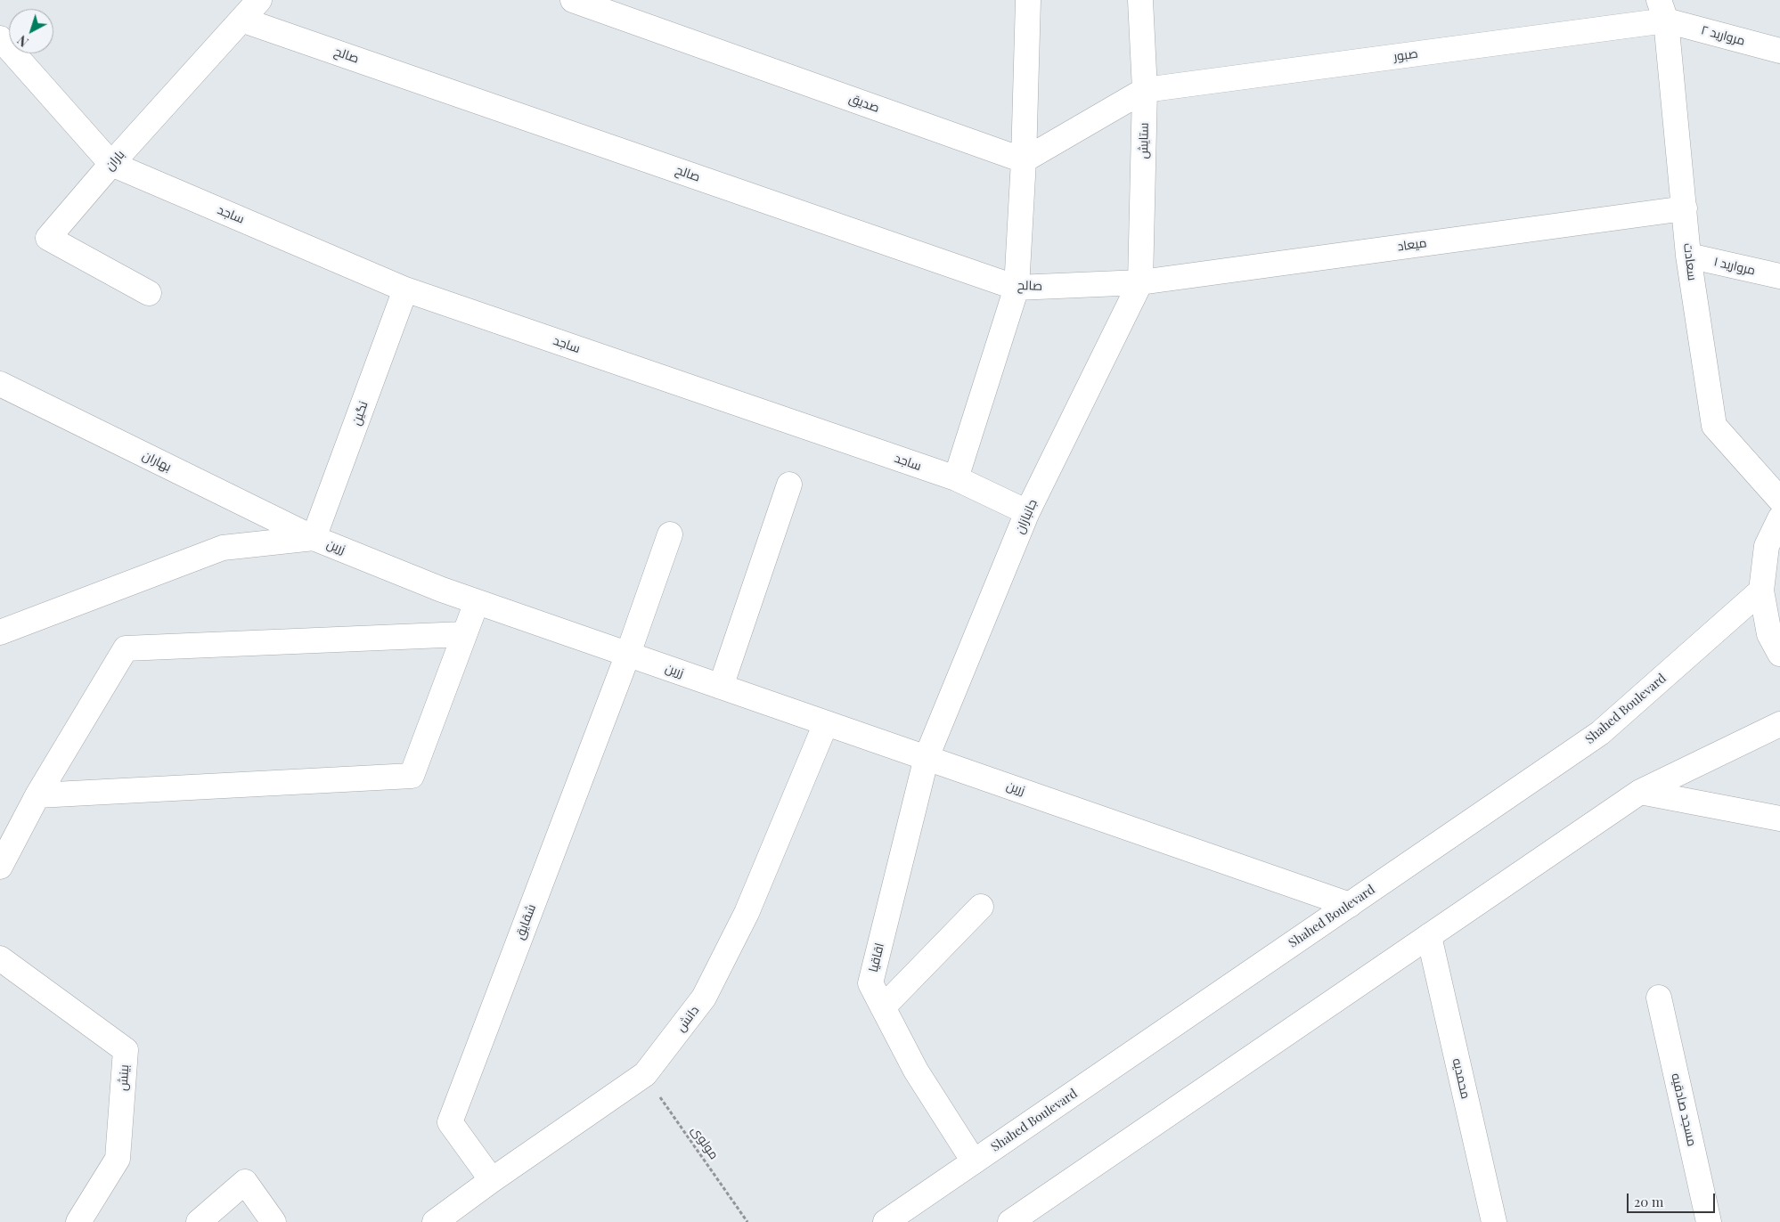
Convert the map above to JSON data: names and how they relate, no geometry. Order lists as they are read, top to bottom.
{
  "streets": {
    "street": [
      "مروارید ۲",
      "صالح",
      "صبور",
      "صدیق",
      "ستایش",
      "باران",
      "ساجد",
      "میعاد",
      "سعادت",
      "مروارید ۱",
      "نگین",
      "بهاران",
      "جانبازان",
      "زرین",
      "Shahed Boulevard",
      "شقایق",
      "اقاقیا",
      "دانش",
      "بینش",
      "محمدیه",
      "مسجد صادقیه"
    ],
    "path": ["مولوی"]
  },
  "crossings": [
    ["مروارید ۲", "صبور"],
    ["مروارید ۲", "سعادت"],
    ["صالح", "ستایش"],
    ["صالح", "باران"],
    ["صالح", "میعاد"],
    ["صالح", "جانبازان"],
    ["صبور", "ستایش"],
    ["صبور", "سعادت"],
    ["ستایش", "میعاد"],
    ["ستایش", "جانبازان"],
    ["باران", "ساجد"],
    ["ساجد", "نگین"],
    ["ساجد", "جانبازان"],
    ["میعاد", "سعادت"],
    ["میعاد", "جانبازان"],
    ["سعادت", "مروارید ۱"],
    ["نگین", "بهاران"],
    ["نگین", "زرین"],
    ["بهاران", "زرین"],
    ["جانبازان", "زرین"],
    ["جانبازان", "اقاقیا"],
    ["زرین", "Shahed Boulevard"],
    ["زرین", "شقایق"],
    ["زرین", "اقاقیا"],
    ["زرین", "دانش"],
    ["Shahed Boulevard", "اقاقیا"],
    ["شقایق", "دانش"],
    ["دانش", "مولوی"]
  ],
  "scale_bar": "20 m",
  "north": "bottom left"
}
